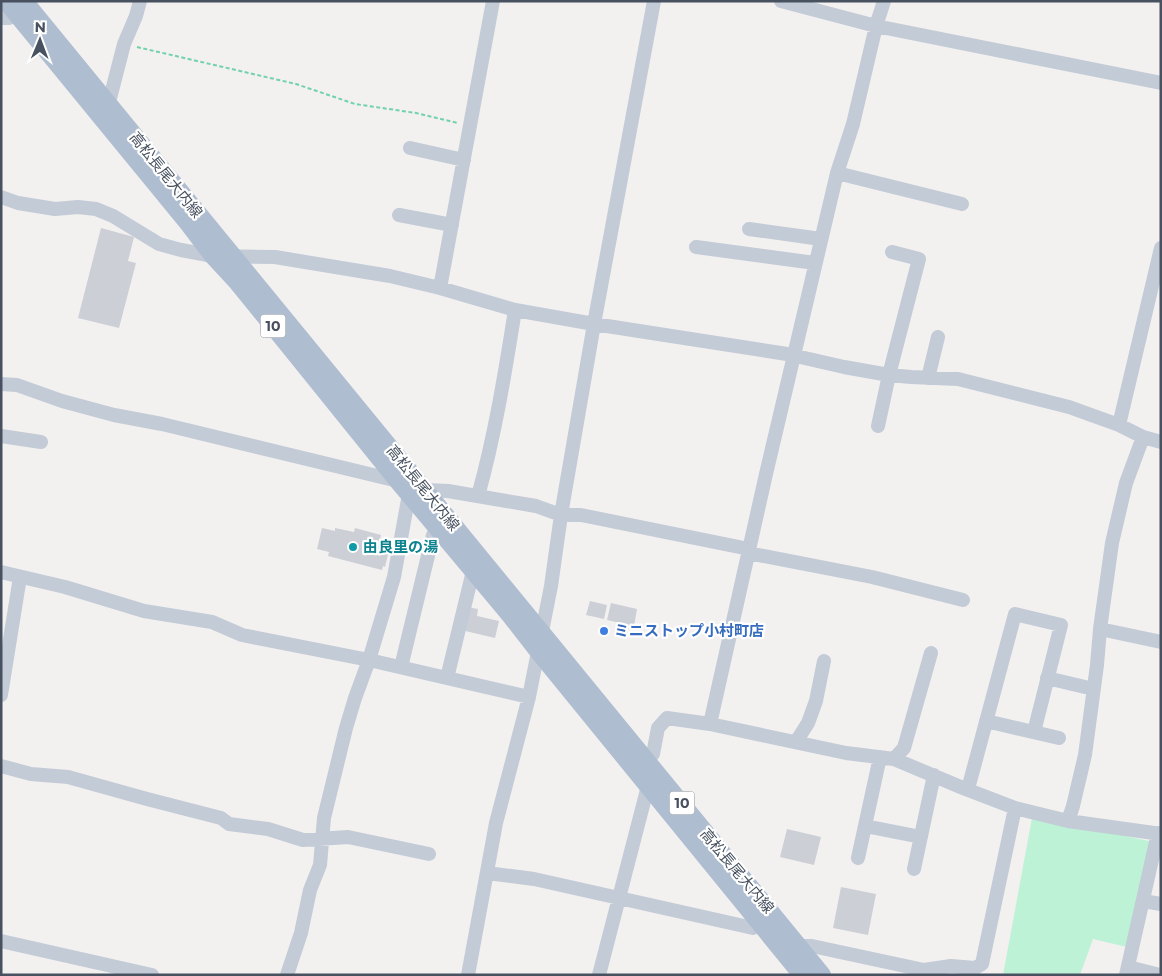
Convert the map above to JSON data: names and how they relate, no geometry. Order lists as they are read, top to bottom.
{
  "streets": {
    "main road": ["高松長尾大内線", "10"]
  },
  "places": ["由良里の湯", "ミニストップ小村町店"],
  "north": "top"
}
